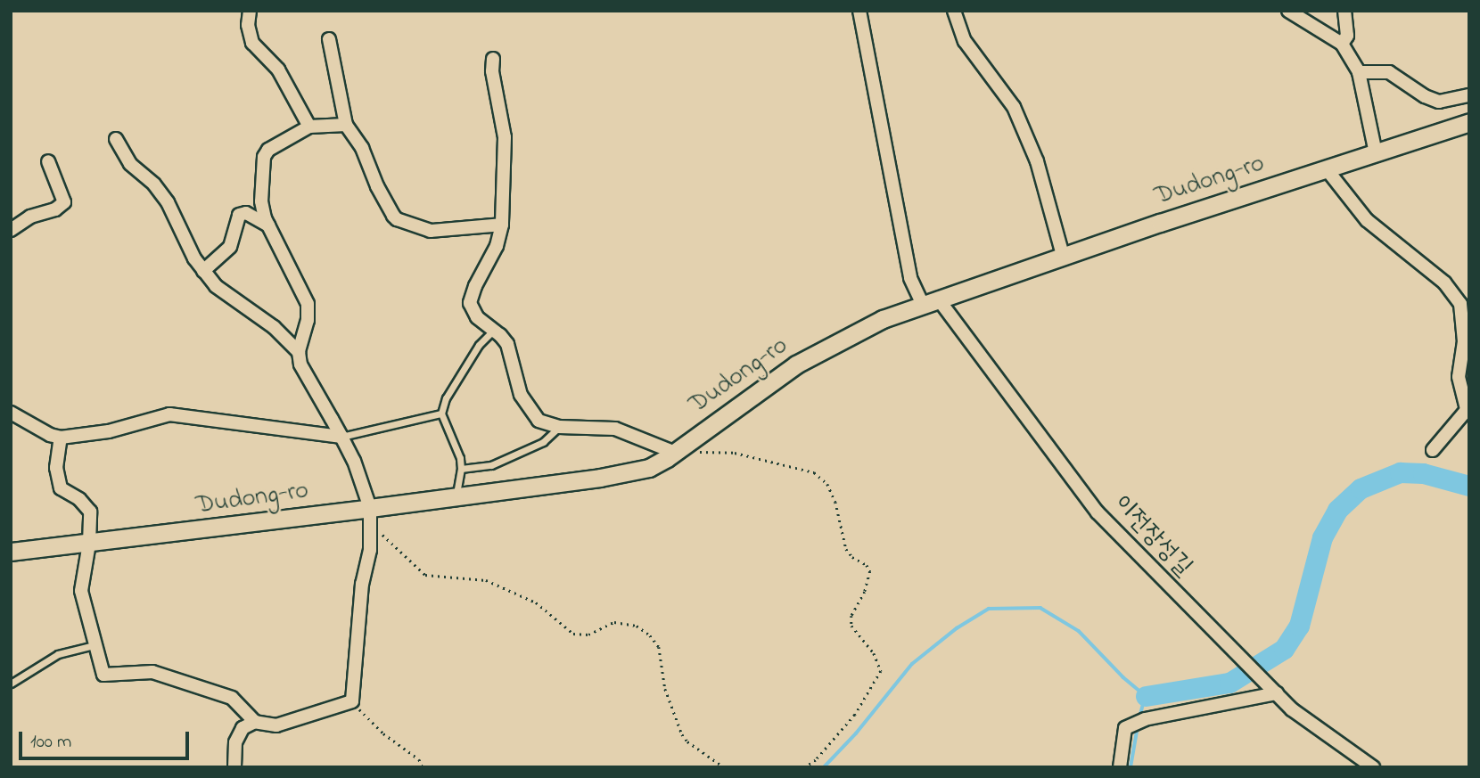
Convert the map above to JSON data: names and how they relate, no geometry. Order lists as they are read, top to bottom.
{
  "streets": {
    "main road": ["Dudong-ro"],
    "street": ["이전장성길"]
  },
  "crossings": [
    ["Dudong-ro", "이전장성길"]
  ],
  "scale_bar": "100 m"
}
